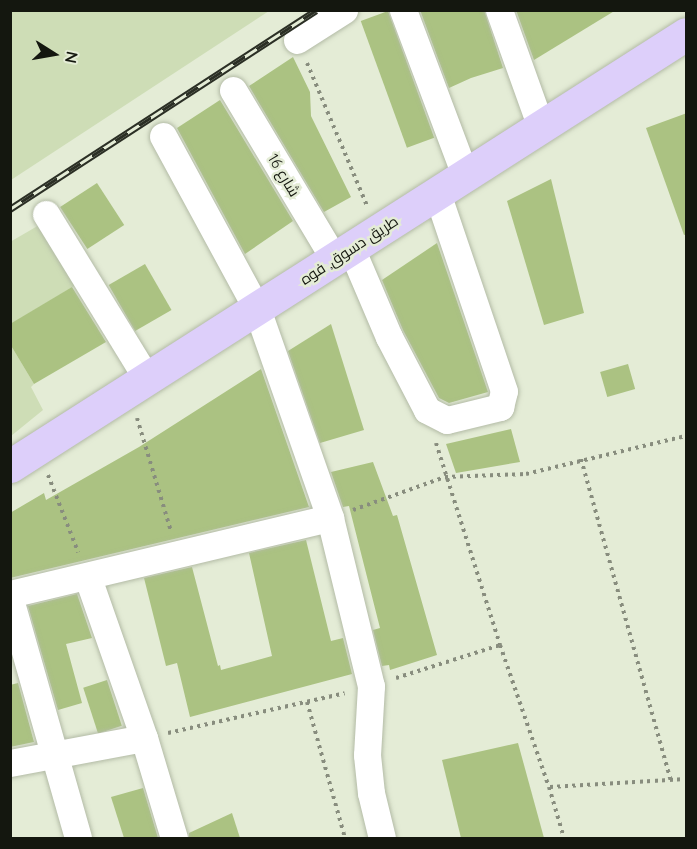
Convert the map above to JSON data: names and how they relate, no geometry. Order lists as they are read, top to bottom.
{
  "streets": {
    "main road": ["طريق دسوق, فوه"],
    "street": ["شارع 16"]
  },
  "crossings": [
    ["شارع 16", "طريق دسوق, فوه"]
  ],
  "north": "right"
}
